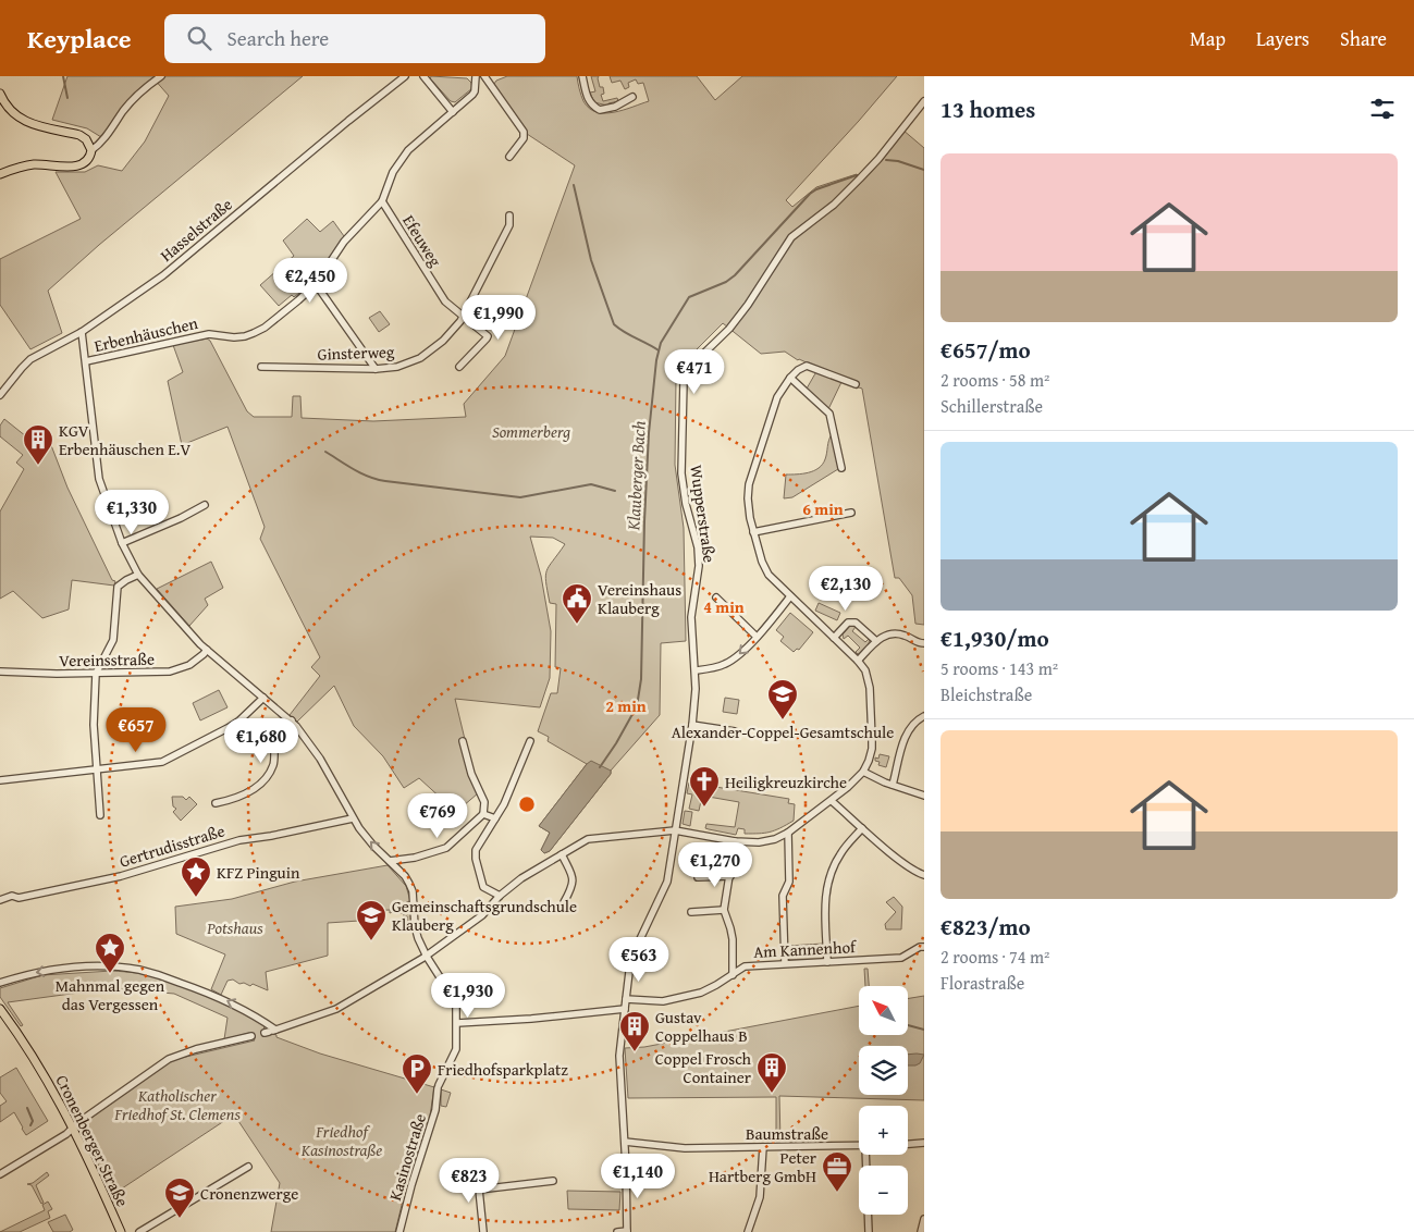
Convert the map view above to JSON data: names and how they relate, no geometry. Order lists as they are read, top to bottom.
{
  "streets": {
    "main road": ["Cronenberger Straße"],
    "street": [
      "Hasselstraße",
      "Efeuweg",
      "Erbenhäuschen",
      "Ginsterweg",
      "Wupperstraße",
      "Vereinsstraße",
      "Gertrudisstraße",
      "Am Kannenhof",
      "Baumstraße",
      "Kasinostraße"
    ]
  },
  "crossings": [
    ["Hasselstraße", "Kasinostraße"],
    ["Efeuweg", "Erbenhäuschen"],
    ["Efeuweg", "Ginsterweg"],
    ["Erbenhäuschen", "Kasinostraße"],
    ["Wupperstraße", "Am Kannenhof"],
    ["Wupperstraße", "Baumstraße"],
    ["Vereinsstraße", "Kasinostraße"],
    ["Gertrudisstraße", "Kasinostraße"]
  ],
  "water": ["Klauberger Bach"],
  "parks": [
    "Sommerberg",
    "Potshaus",
    "Katholischer Friedhof St. Clemens",
    "Friedhof Kasinostraße"
  ],
  "places": {
    "building": ["KGV Erbenhäuschen E.V", "Gustav Coppelhaus B", "Coppel Frosch Container"],
    "public building": ["Vereinshaus Klauberg"],
    "school or university": ["Alexander-Coppel-Gesamtschule", "Gemeinschaftsgrundschule Klauberg", "Cronenzwerge"],
    "church": ["Heiligkreuzkirche"],
    "place": ["KFZ Pinguin", "Mahnmal gegen das Vergessen"],
    "parking": ["Friedhofsparkplatz"],
    "office": ["Peter Hartberg GmbH"]
  },
  "north": "top left",
  "page": {
    "header": "Keyplace",
    "search": "Search here",
    "nav": ["Map", "Layers", "Share"],
    "heading": "13 homes",
    "list": [
      {
        "name": "€657/mo",
        "note": "2 rooms · 58 m² · Schillerstraße"
      },
      {
        "name": "€1,930/mo",
        "note": "5 rooms · 143 m² · Bleichstraße"
      },
      {
        "name": "€823/mo",
        "note": "2 rooms · 74 m² · Florastraße"
      }
    ],
    "price": [
      "€2,450",
      "€1,990",
      "€471",
      "€1,330",
      "€2,130",
      "€657",
      "€1,680",
      "€769",
      "€1,270",
      "€563",
      "€1,930",
      "€1,140",
      "€823"
    ],
    "map_buttons": ["+", "−"]
  },
  "rings": ["6 min", "4 min", "2 min"]
}
